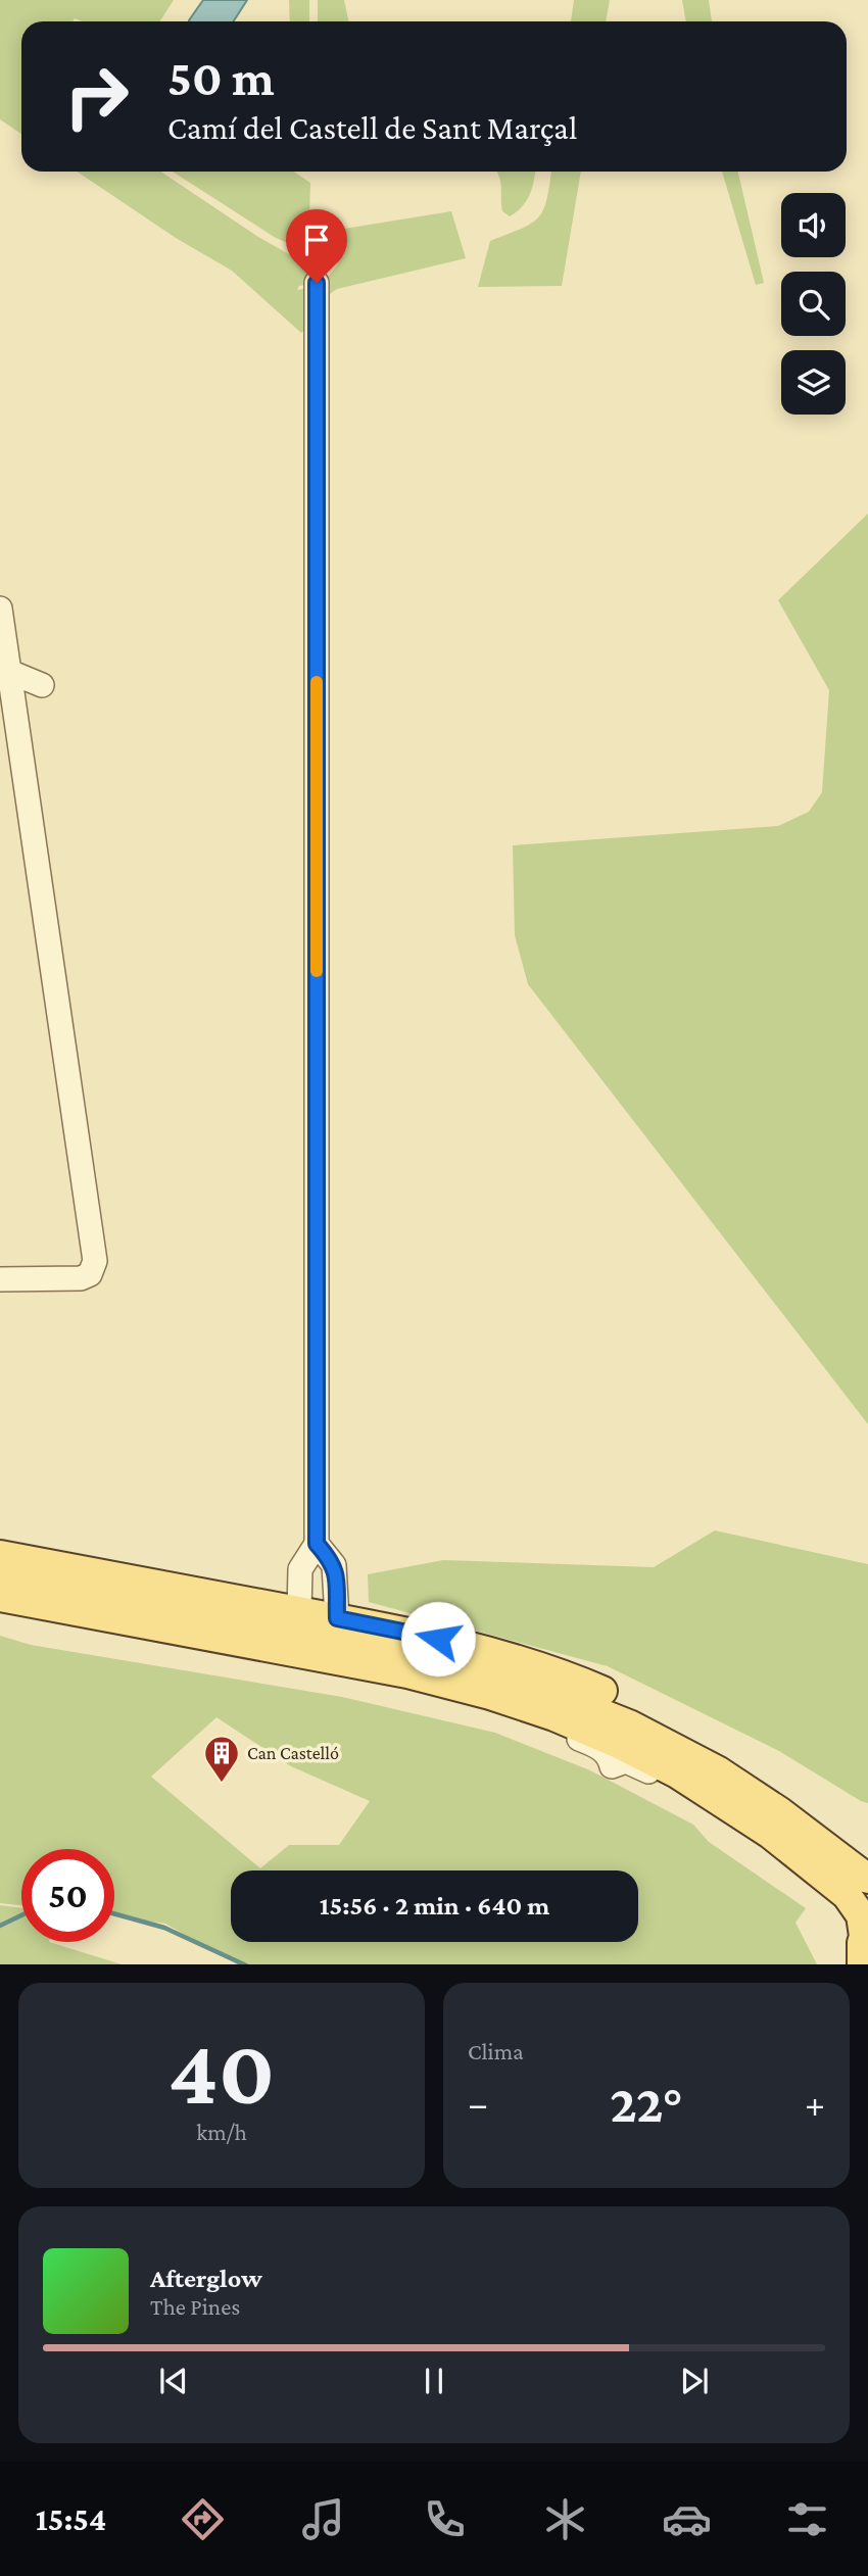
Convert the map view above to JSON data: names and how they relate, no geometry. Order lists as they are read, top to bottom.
{
  "places": {
    "building": ["Can Castelló"]
  },
  "page": {
    "turn": ["50 m", "Camí del Castell de Sant Marçal"],
    "limit": "50",
    "trip": "15:56 · 2 min · 640 m",
    "tile": [
      ["40", "km/h"],
      "Clima"
    ],
    "heat": ["−", "22°", "+"],
    "song": ["Afterglow", "The Pines"],
    "tabs": "15:54"
  }
}
